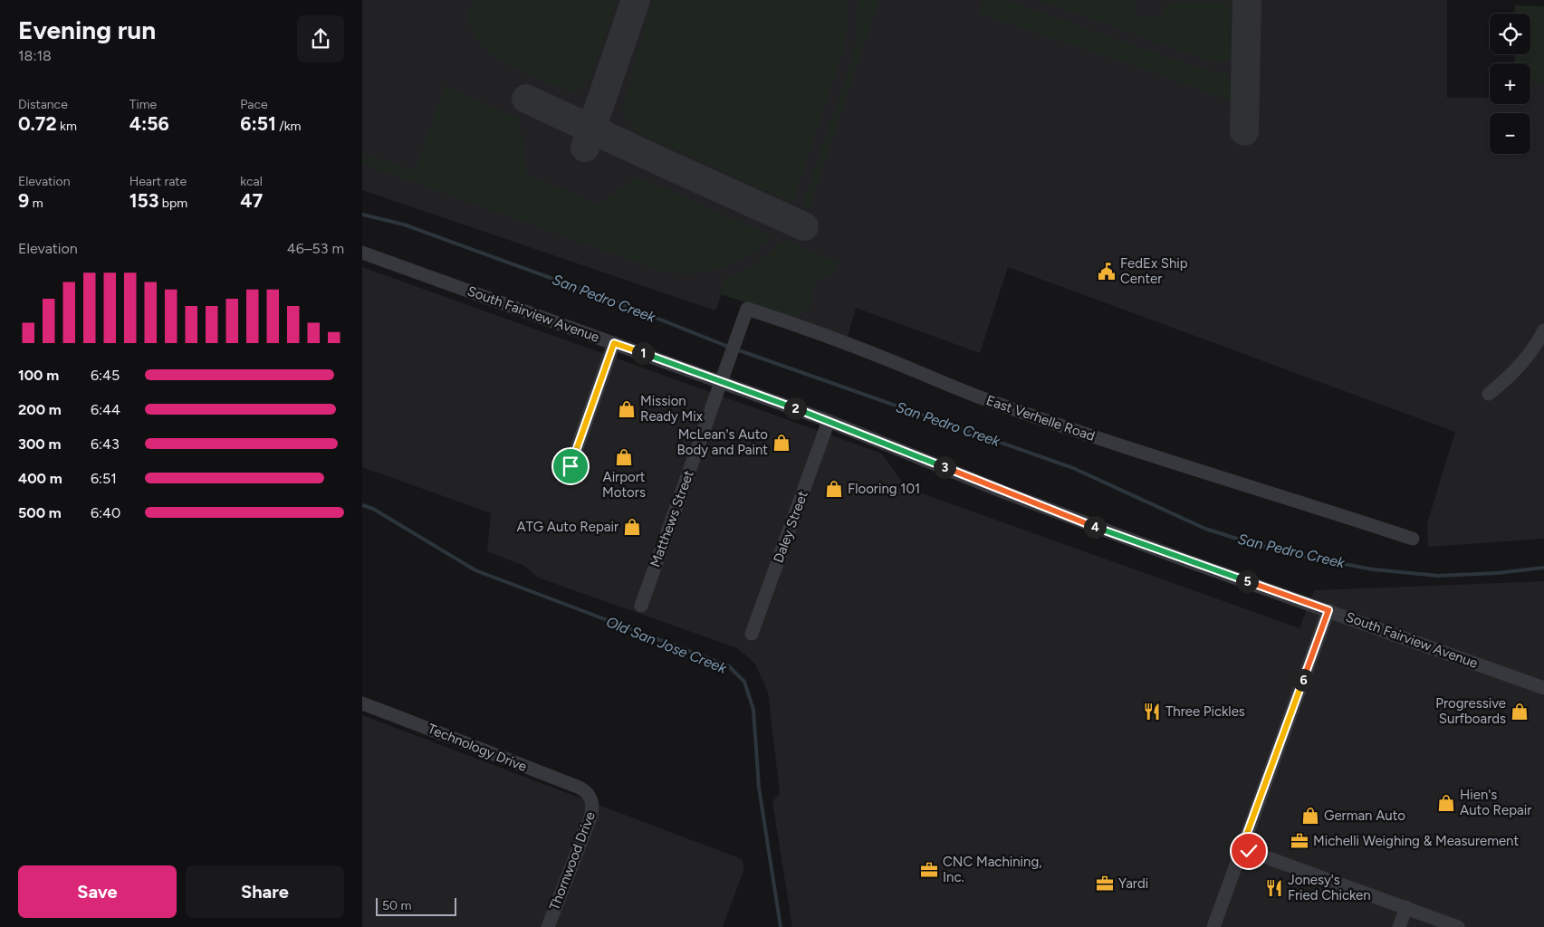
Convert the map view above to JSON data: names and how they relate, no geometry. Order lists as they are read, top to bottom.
{
  "streets": {
    "street": [
      "South Fairview Avenue",
      "East Verhelle Road",
      "Matthews Street",
      "Daley Street",
      "Technology Drive",
      "Thornwood Drive"
    ]
  },
  "crossings": [
    ["South Fairview Avenue", "East Verhelle Road"],
    ["South Fairview Avenue", "Matthews Street"],
    ["South Fairview Avenue", "Daley Street"],
    ["East Verhelle Road", "Matthews Street"],
    ["Technology Drive", "Thornwood Drive"]
  ],
  "water": ["San Pedro Creek", "Old San Jose Creek"],
  "places": {
    "public building": ["FedEx Ship Center"],
    "shop": [
      "Mission Ready Mix",
      "McLean's Auto Body and Paint",
      "Airport Motors",
      "Flooring 101",
      "ATG Auto Repair",
      "Progressive Surfboards",
      "Hien's Auto Repair",
      "German Auto"
    ],
    "restaurant": ["Three Pickles", "Jonesy's Fried Chicken"],
    "office": ["Michelli Weighing & Measurement", "CNC Machining, Inc.", "Yardi"]
  },
  "scale_bar": "50 m",
  "page": {
    "heading": ["Evening run", "18:18"],
    "map_buttons": ["+", "−"],
    "stats": [
      ["Distance", "0.72 km"],
      ["Time", "4:56"],
      ["Pace", "6:51 /km"],
      ["Elevation", "9 m"],
      ["Heart rate", "153 bpm"],
      ["kcal", "47"]
    ],
    "chart": ["Elevation", "46–53 m"],
    "pins": [
      "1",
      "2",
      "3",
      "4",
      "5",
      "6"
    ],
    "list": [
      {
        "name": "100 m",
        "note": "6:45"
      },
      {
        "name": "200 m",
        "note": "6:44"
      },
      {
        "name": "300 m",
        "note": "6:43"
      },
      {
        "name": "400 m",
        "note": "6:51"
      },
      {
        "name": "500 m",
        "note": "6:40"
      }
    ],
    "buttons": ["Save", "Share"],
    "scale": "50 m"
  }
}
